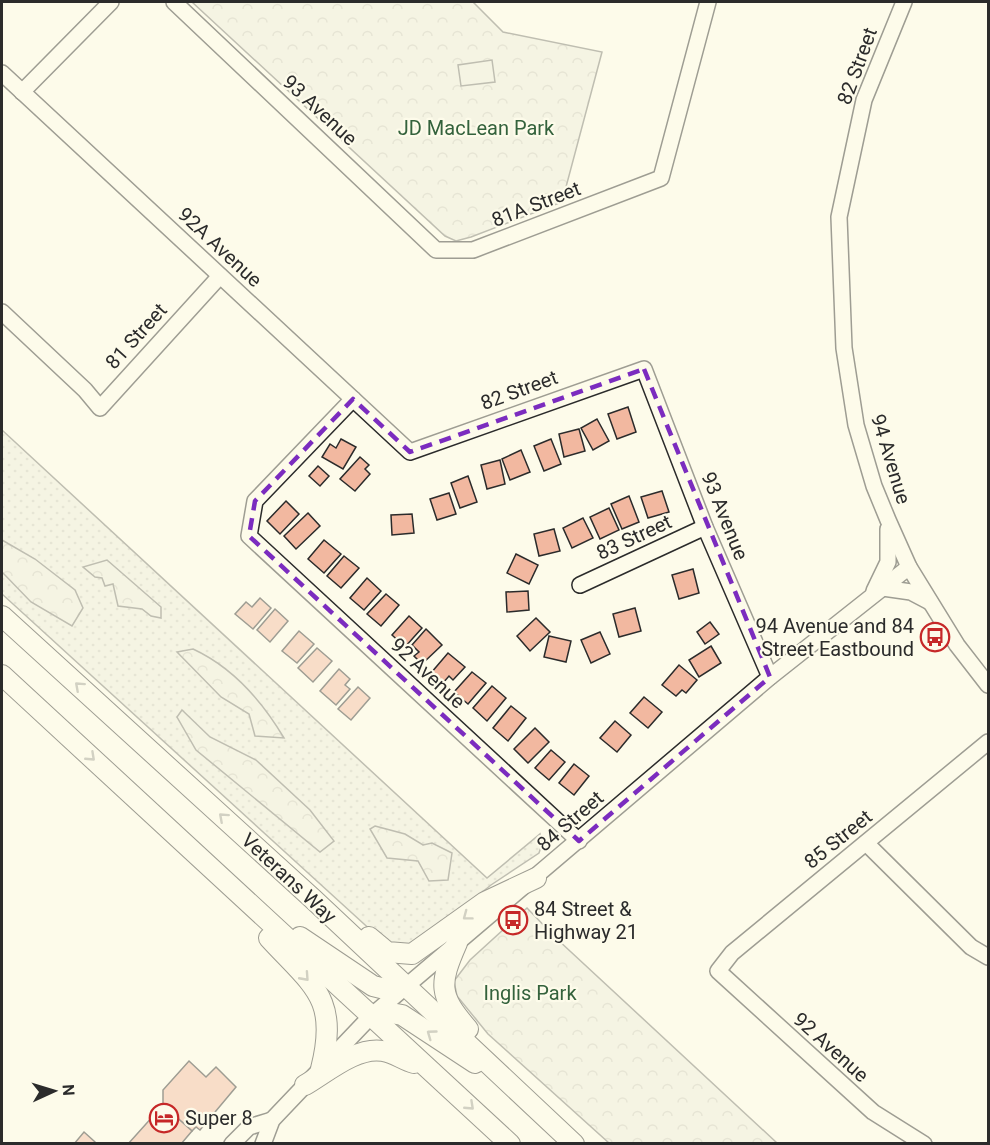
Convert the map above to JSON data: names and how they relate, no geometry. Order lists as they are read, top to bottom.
{
  "streets": {
    "main road": ["Veterans Way"],
    "street": [
      "82 Street",
      "93 Avenue",
      "81A Street",
      "92A Avenue",
      "81 Street",
      "94 Avenue",
      "83 Street",
      "92 Avenue",
      "84 Street",
      "85 Street"
    ]
  },
  "crossings": [
    ["82 Street", "93 Avenue"],
    ["82 Street", "92A Avenue"],
    ["82 Street", "94 Avenue"],
    ["93 Avenue", "81A Street"],
    ["93 Avenue", "83 Street"],
    ["93 Avenue", "84 Street"],
    ["92A Avenue", "81 Street"],
    ["92A Avenue", "92 Avenue"],
    ["94 Avenue", "84 Street"],
    ["92 Avenue", "84 Street"],
    ["92 Avenue", "85 Street"],
    ["84 Street", "Veterans Way"]
  ],
  "parks": ["JD MacLean Park", "Inglis Park"],
  "places": {
    "bus stop": ["94 Avenue and 84 Street Eastbound", "84 Street & Highway 21"],
    "hotel": ["Super 8"]
  },
  "north": "right"
}
